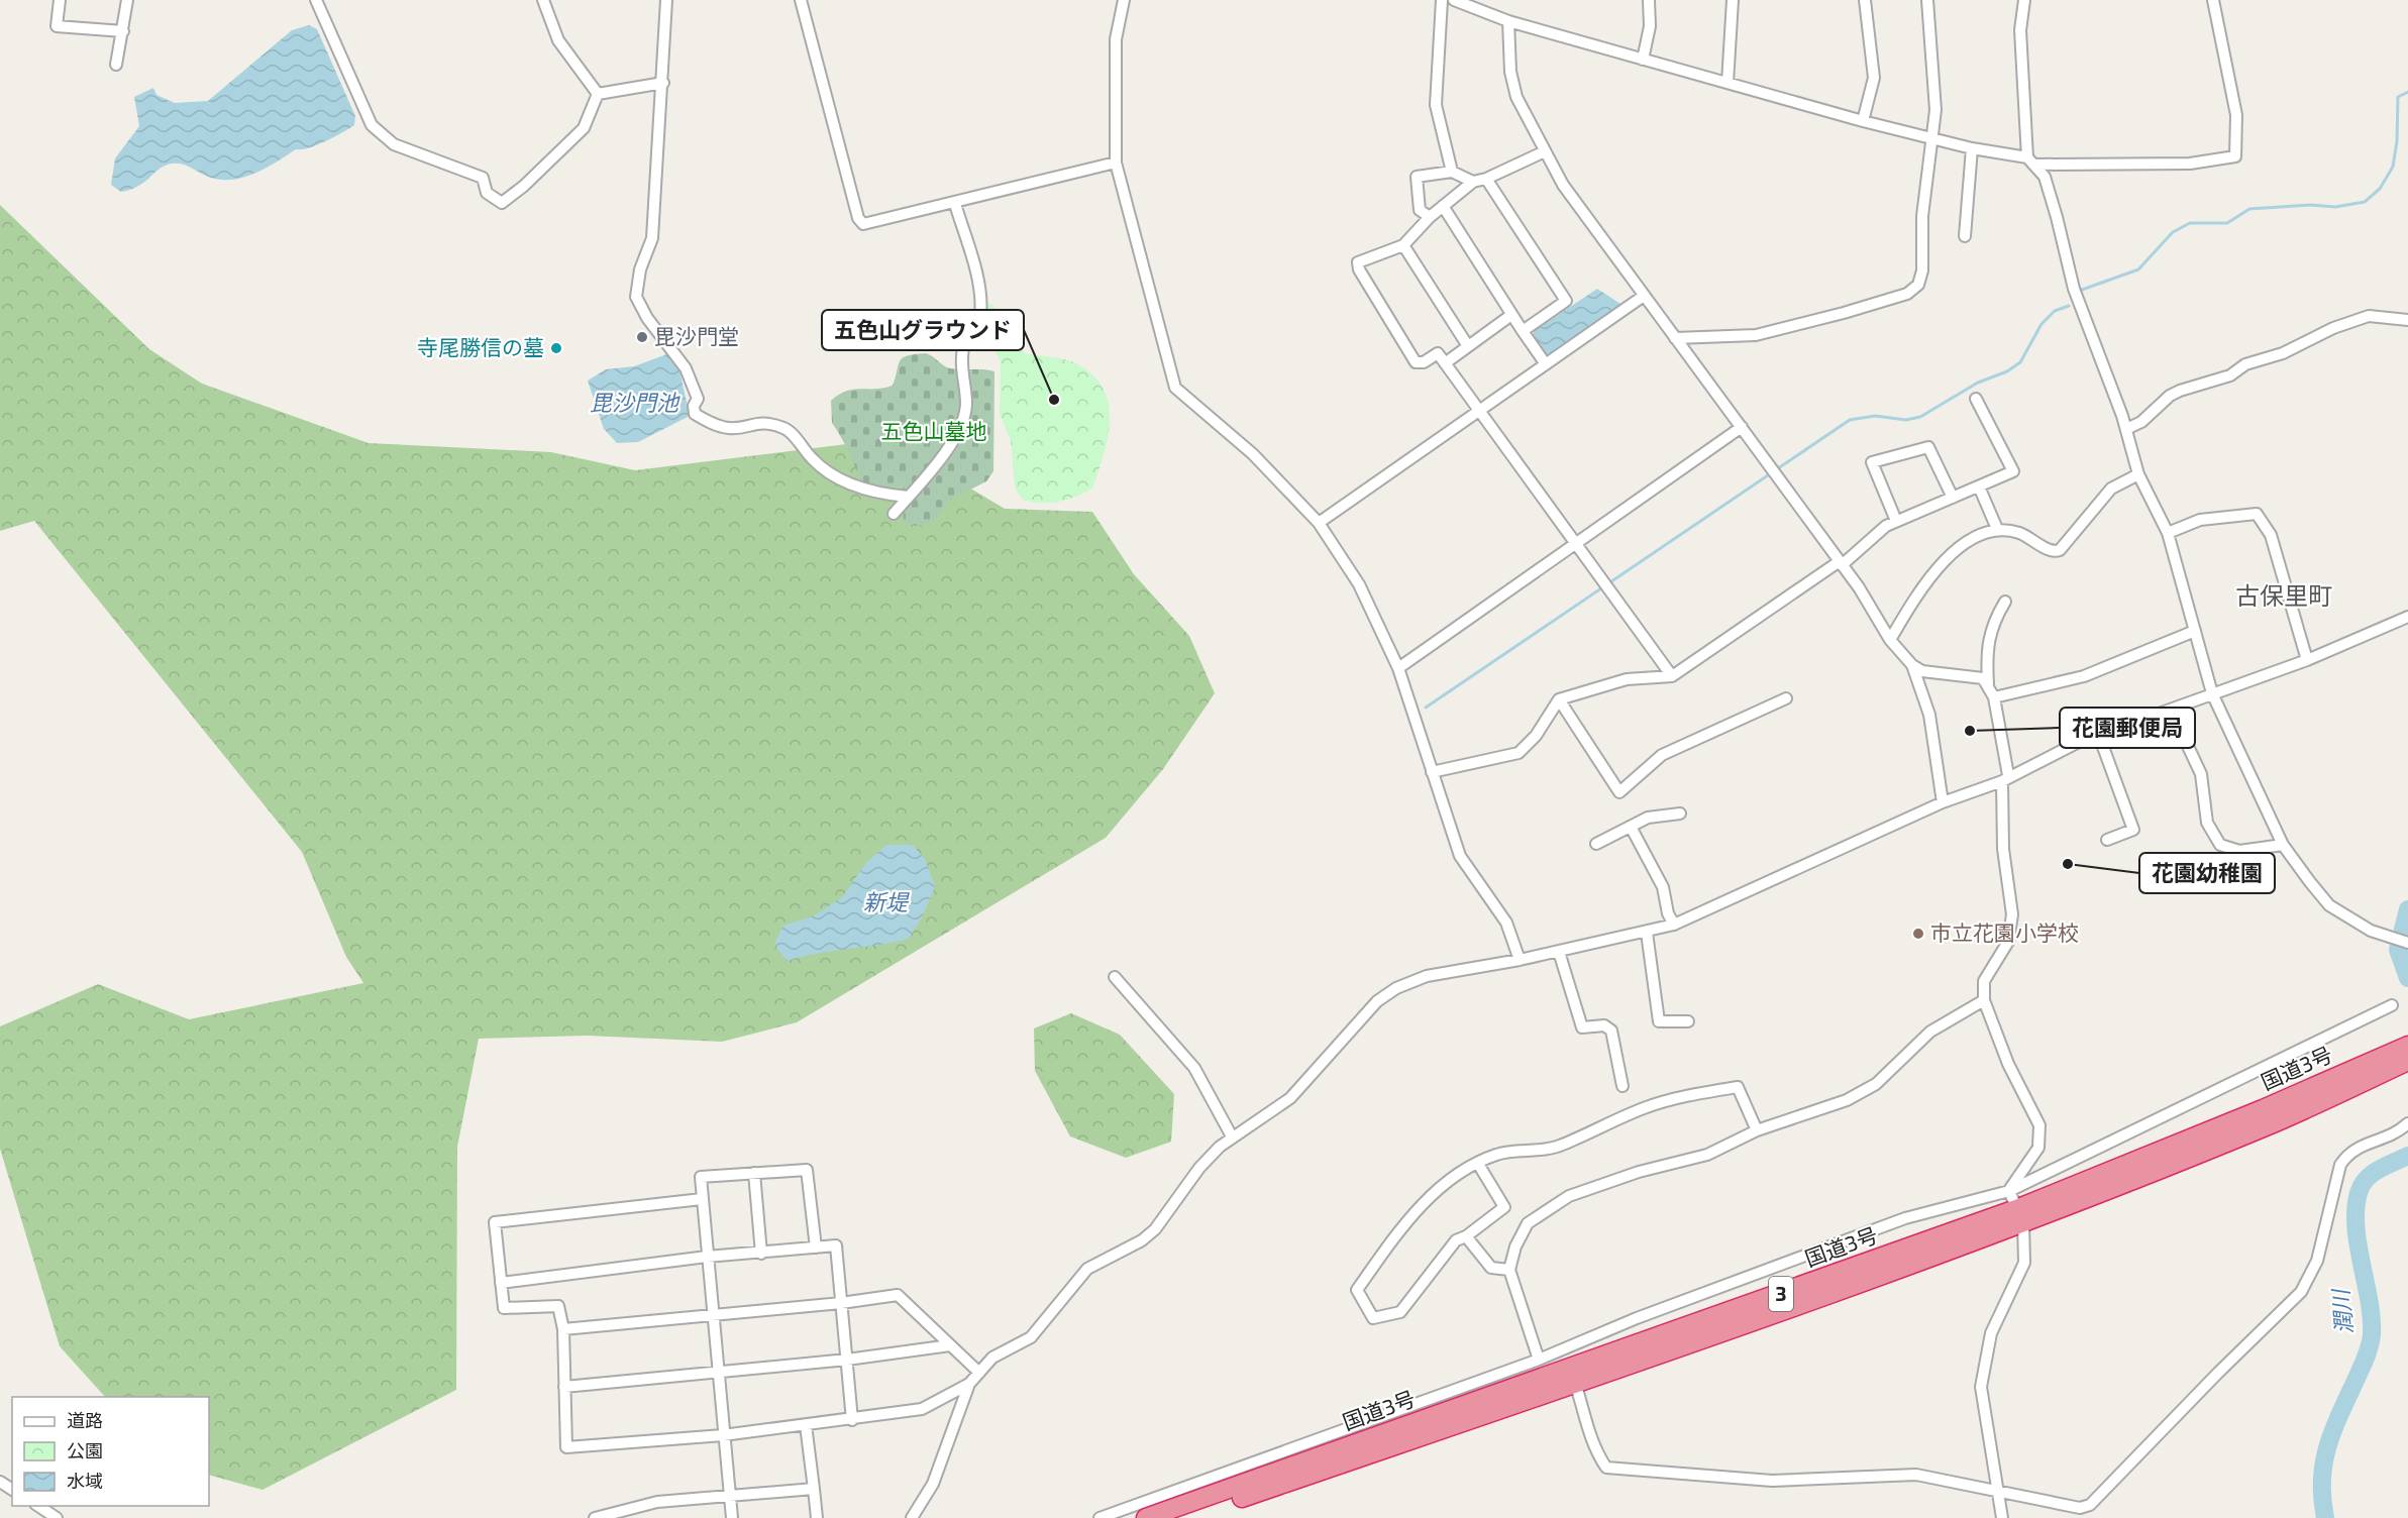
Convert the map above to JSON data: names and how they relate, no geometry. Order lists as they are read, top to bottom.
{
  "streets": {
    "highway": ["国道3号", "3"]
  },
  "districts": ["古保里町"],
  "water": ["毘沙門池", "新堤", "潤川"],
  "parks": ["五色山墓地"],
  "places": [
    "毘沙門堂",
    "寺尾勝信の墓",
    "五色山グラウンド",
    "花園郵便局",
    "花園幼稚園",
    "市立花園小学校"
  ],
  "legend": ["道路", "公園", "水域"]
}
